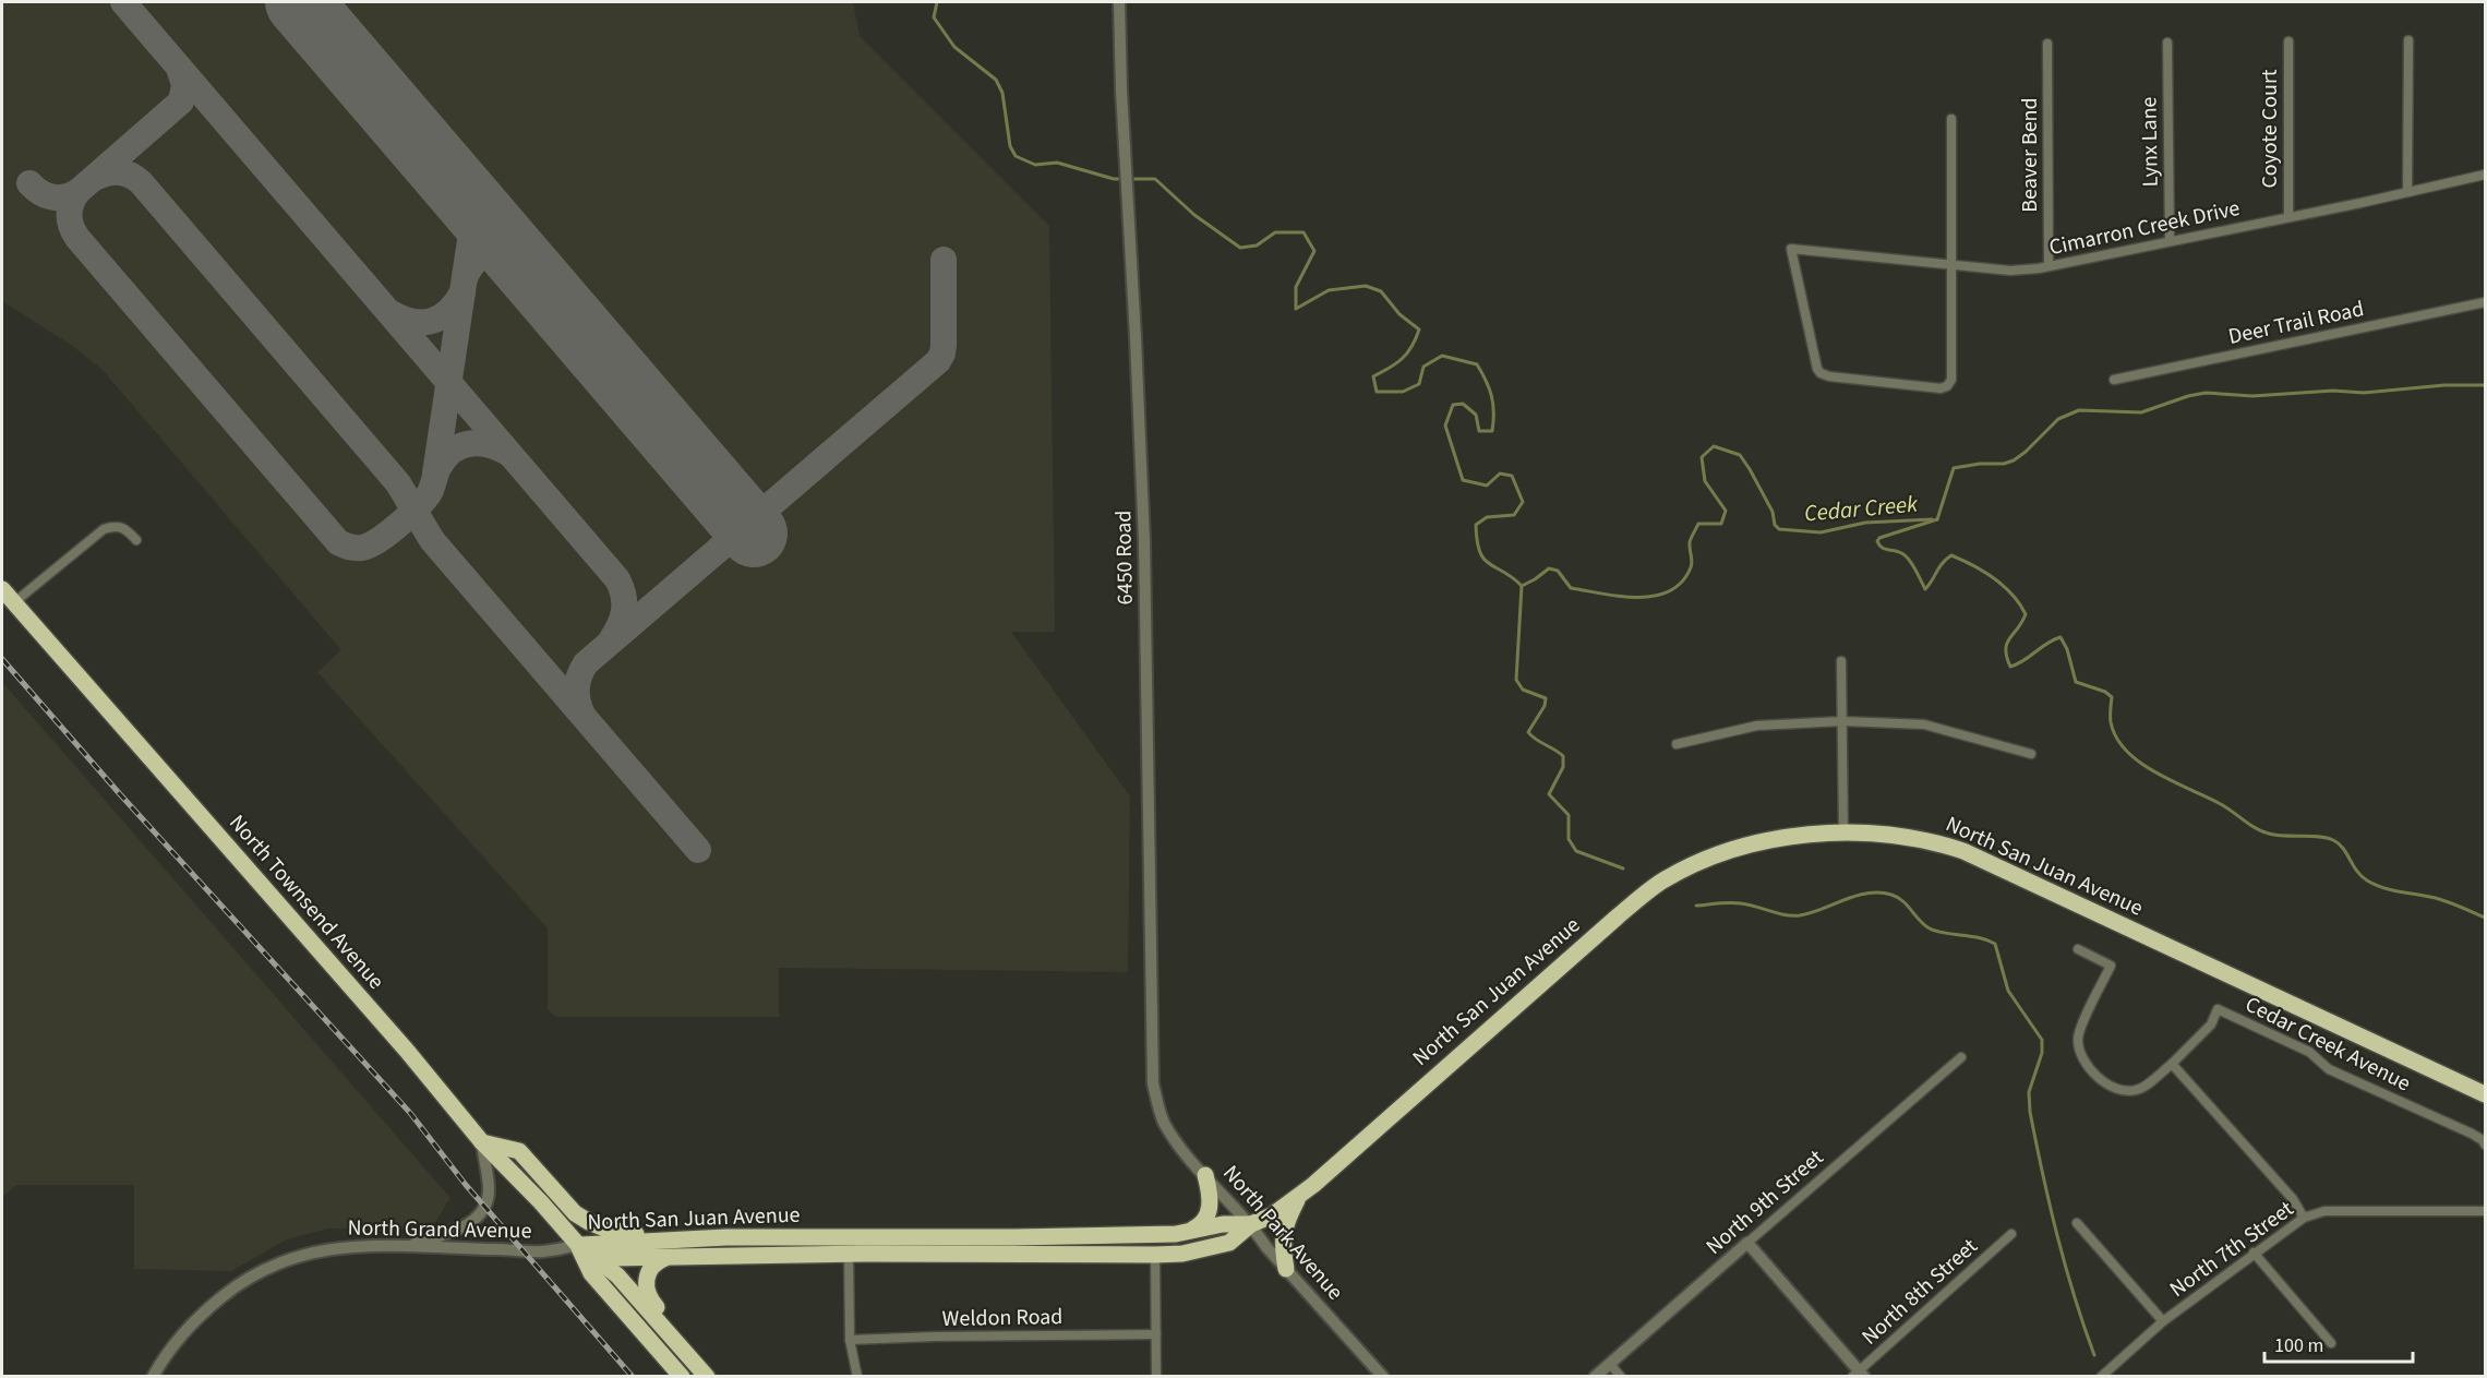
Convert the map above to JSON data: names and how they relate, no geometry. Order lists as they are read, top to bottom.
{
  "streets": {
    "highway": ["North San Juan Avenue", "North Townsend Avenue"],
    "street": [
      "Coyote Court",
      "Lynx Lane",
      "Beaver Bend",
      "Cimarron Creek Drive",
      "Deer Trail Road",
      "6450 Road",
      "Cedar Creek Avenue",
      "North 9th Street",
      "North Grand Avenue",
      "North Park Avenue",
      "North 7th Street",
      "North 8th Street",
      "Weldon Road"
    ]
  },
  "crossings": [
    ["Coyote Court", "Cimarron Creek Drive"],
    ["Lynx Lane", "Cimarron Creek Drive"],
    ["Beaver Bend", "Cimarron Creek Drive"],
    ["6450 Road", "North Park Avenue"],
    ["North San Juan Avenue", "North Townsend Avenue"],
    ["North San Juan Avenue", "North Grand Avenue"],
    ["North San Juan Avenue", "North Park Avenue"],
    ["North Townsend Avenue", "North Grand Avenue"]
  ],
  "water": ["Cedar Creek"],
  "scale_bar": "100 m"
}
